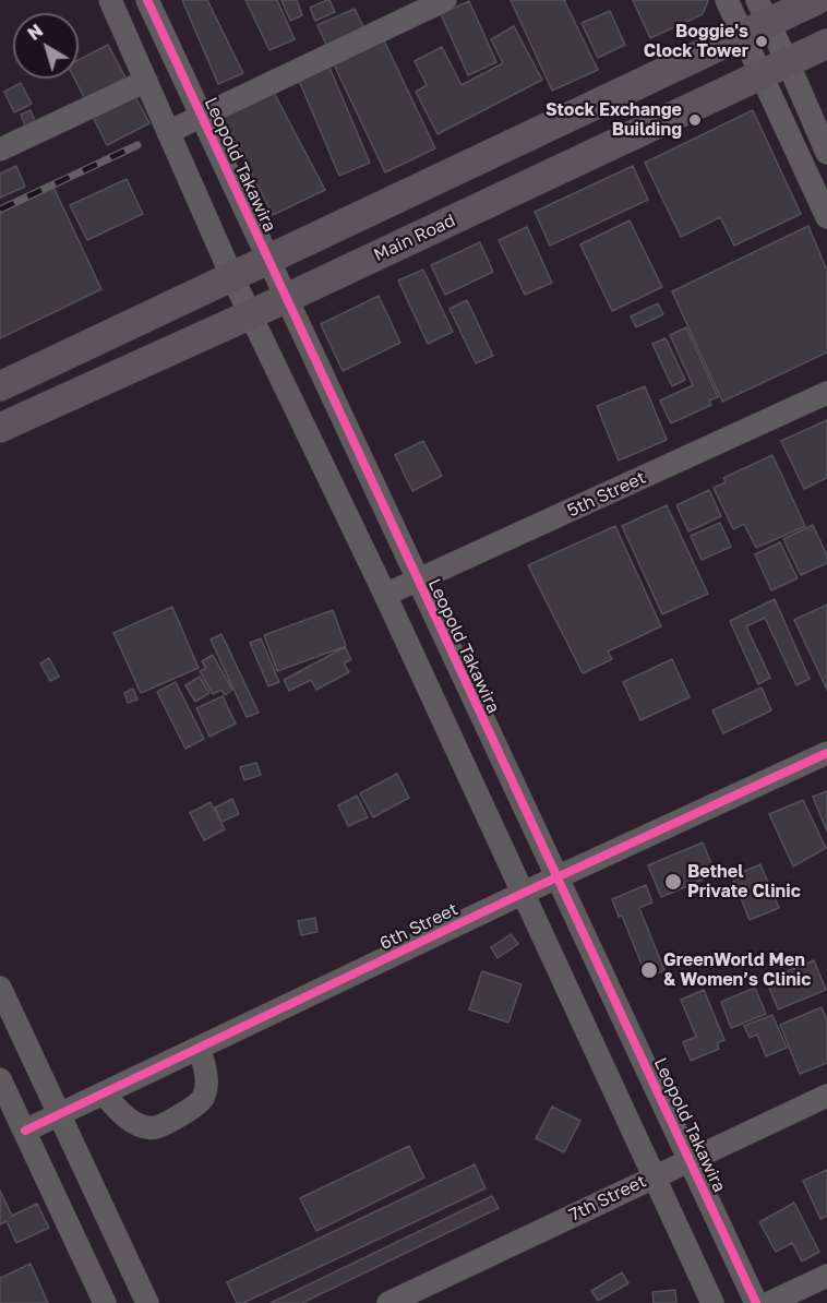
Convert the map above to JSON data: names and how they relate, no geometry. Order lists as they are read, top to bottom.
{
  "streets": {
    "main road": ["Main Road"],
    "street": [
      "Leopold Takawira",
      "5th Street",
      "6th Street",
      "7th Street"
    ]
  },
  "crossings": [
    ["Leopold Takawira", "Main Road"],
    ["Leopold Takawira", "5th Street"],
    ["Leopold Takawira", "6th Street"],
    ["Leopold Takawira", "7th Street"]
  ],
  "places": [
    "Boggie's Clock Tower",
    "Stock Exchange Building",
    "Bethel Private Clinic",
    "GreenWorld Men & Women’s Clinic"
  ],
  "north": "top left"
}
